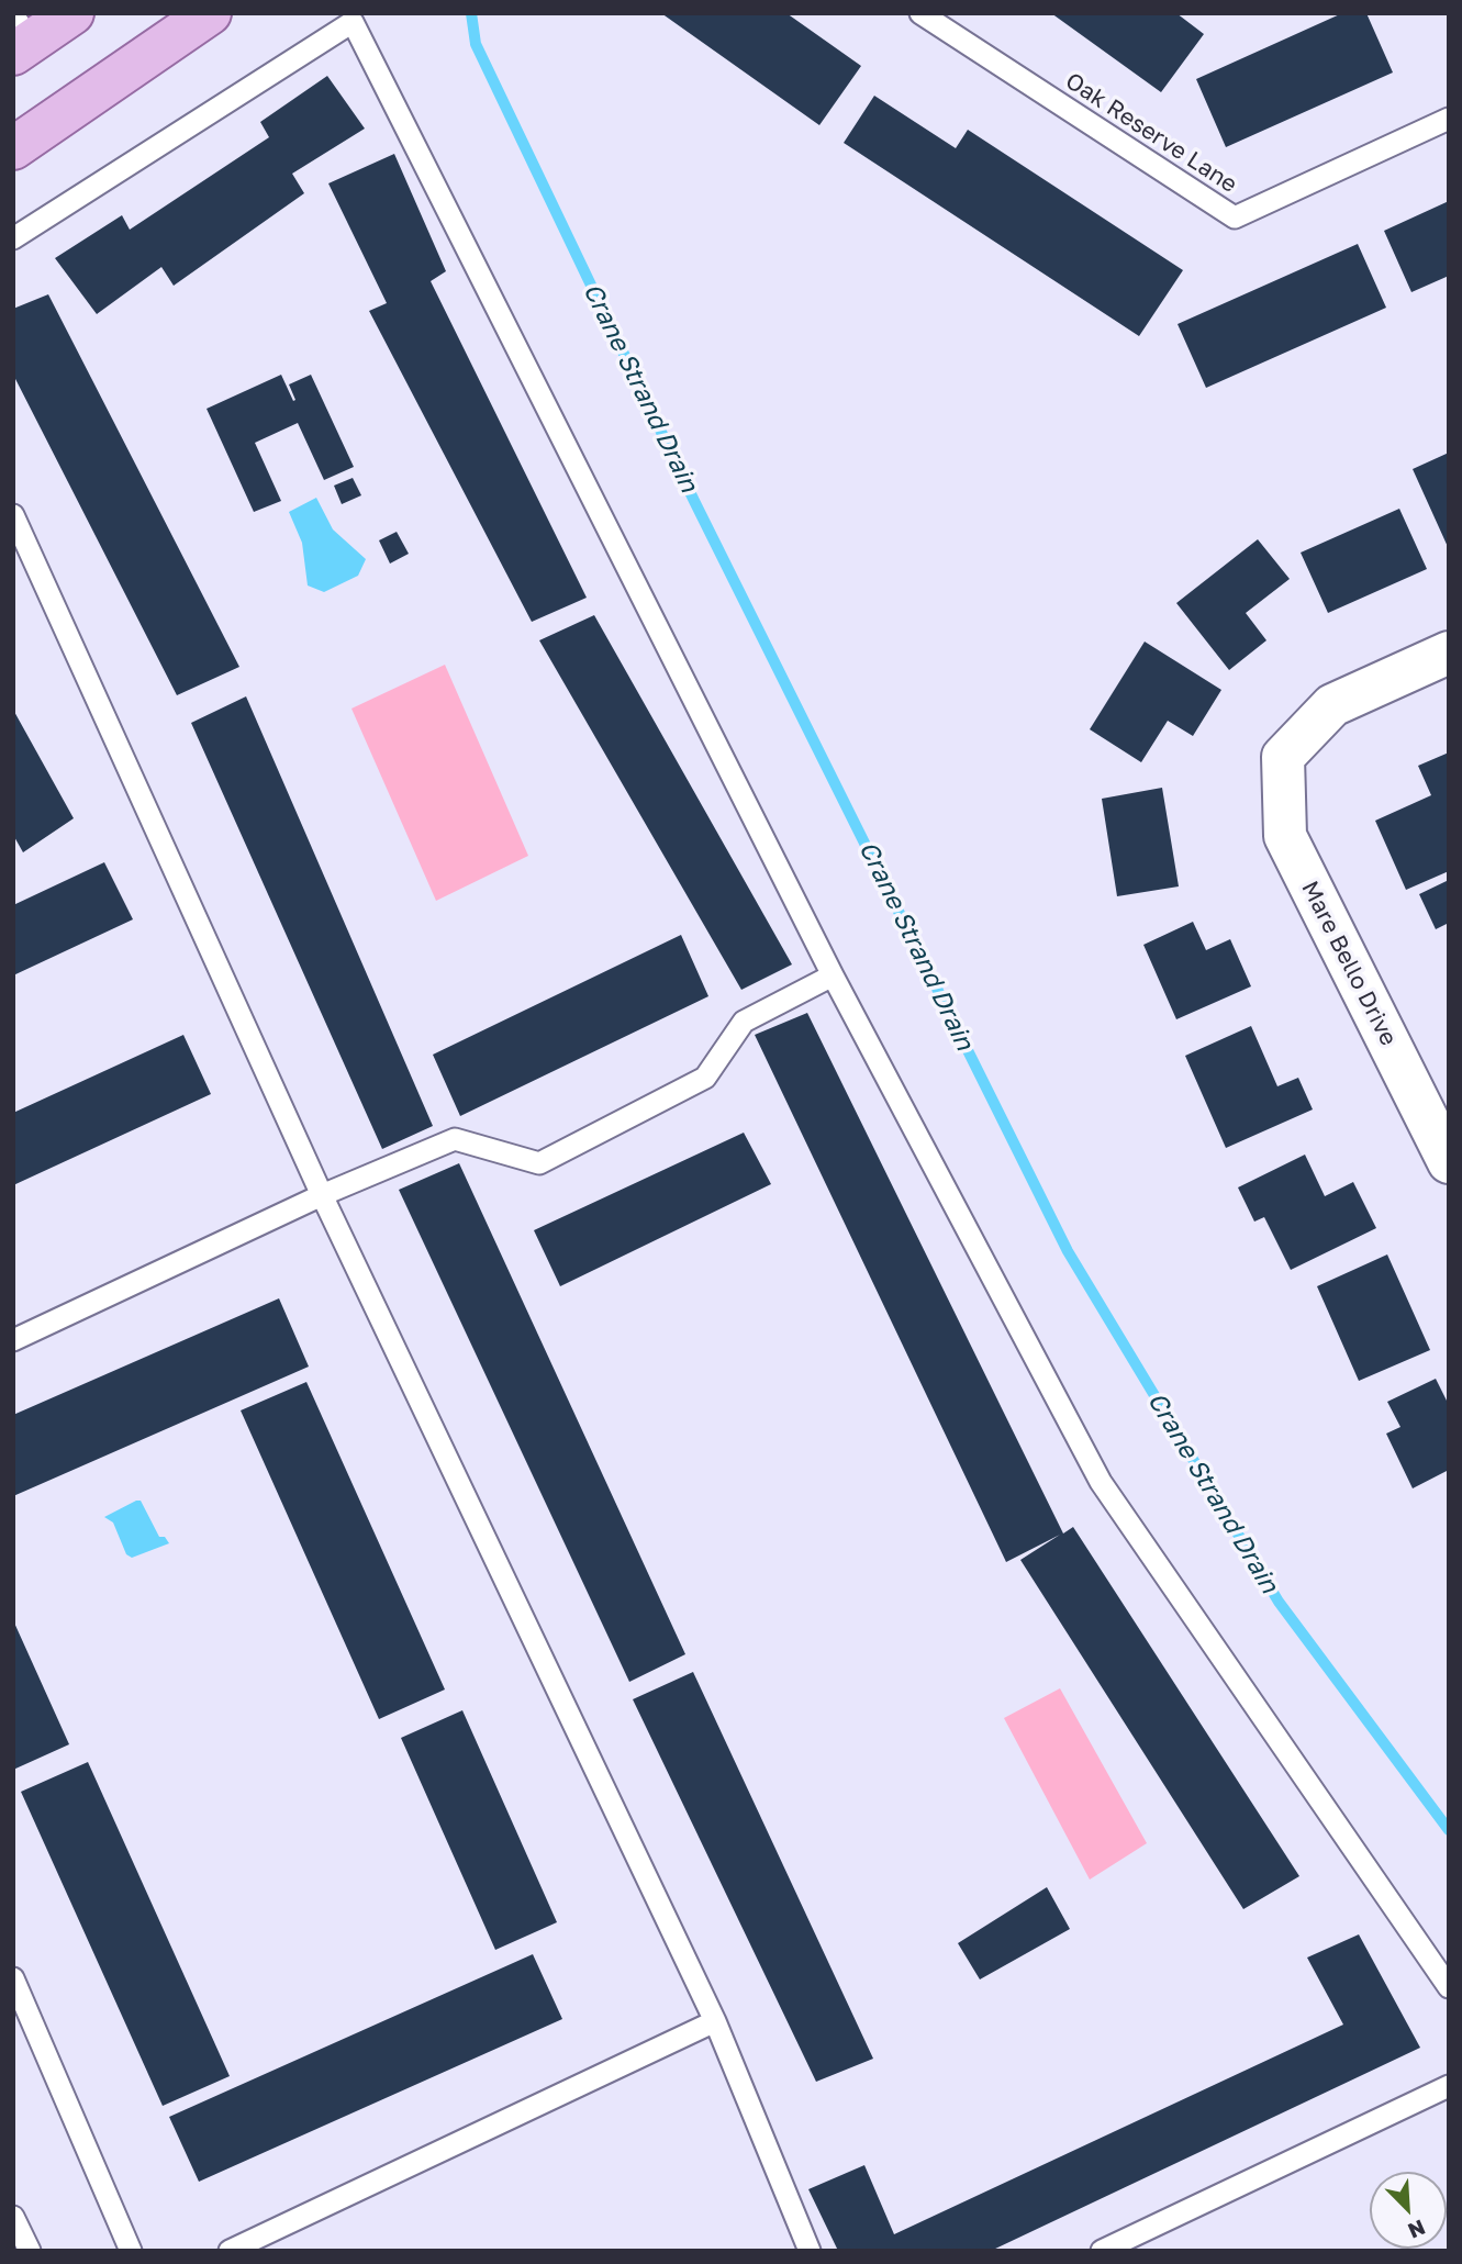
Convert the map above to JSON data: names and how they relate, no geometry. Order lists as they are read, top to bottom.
{
  "streets": {
    "street": ["Mare Bello Drive"],
    "lane": ["Oak Reserve Lane"]
  },
  "water": ["Crane Strand Drain"],
  "north": "bottom right"
}
